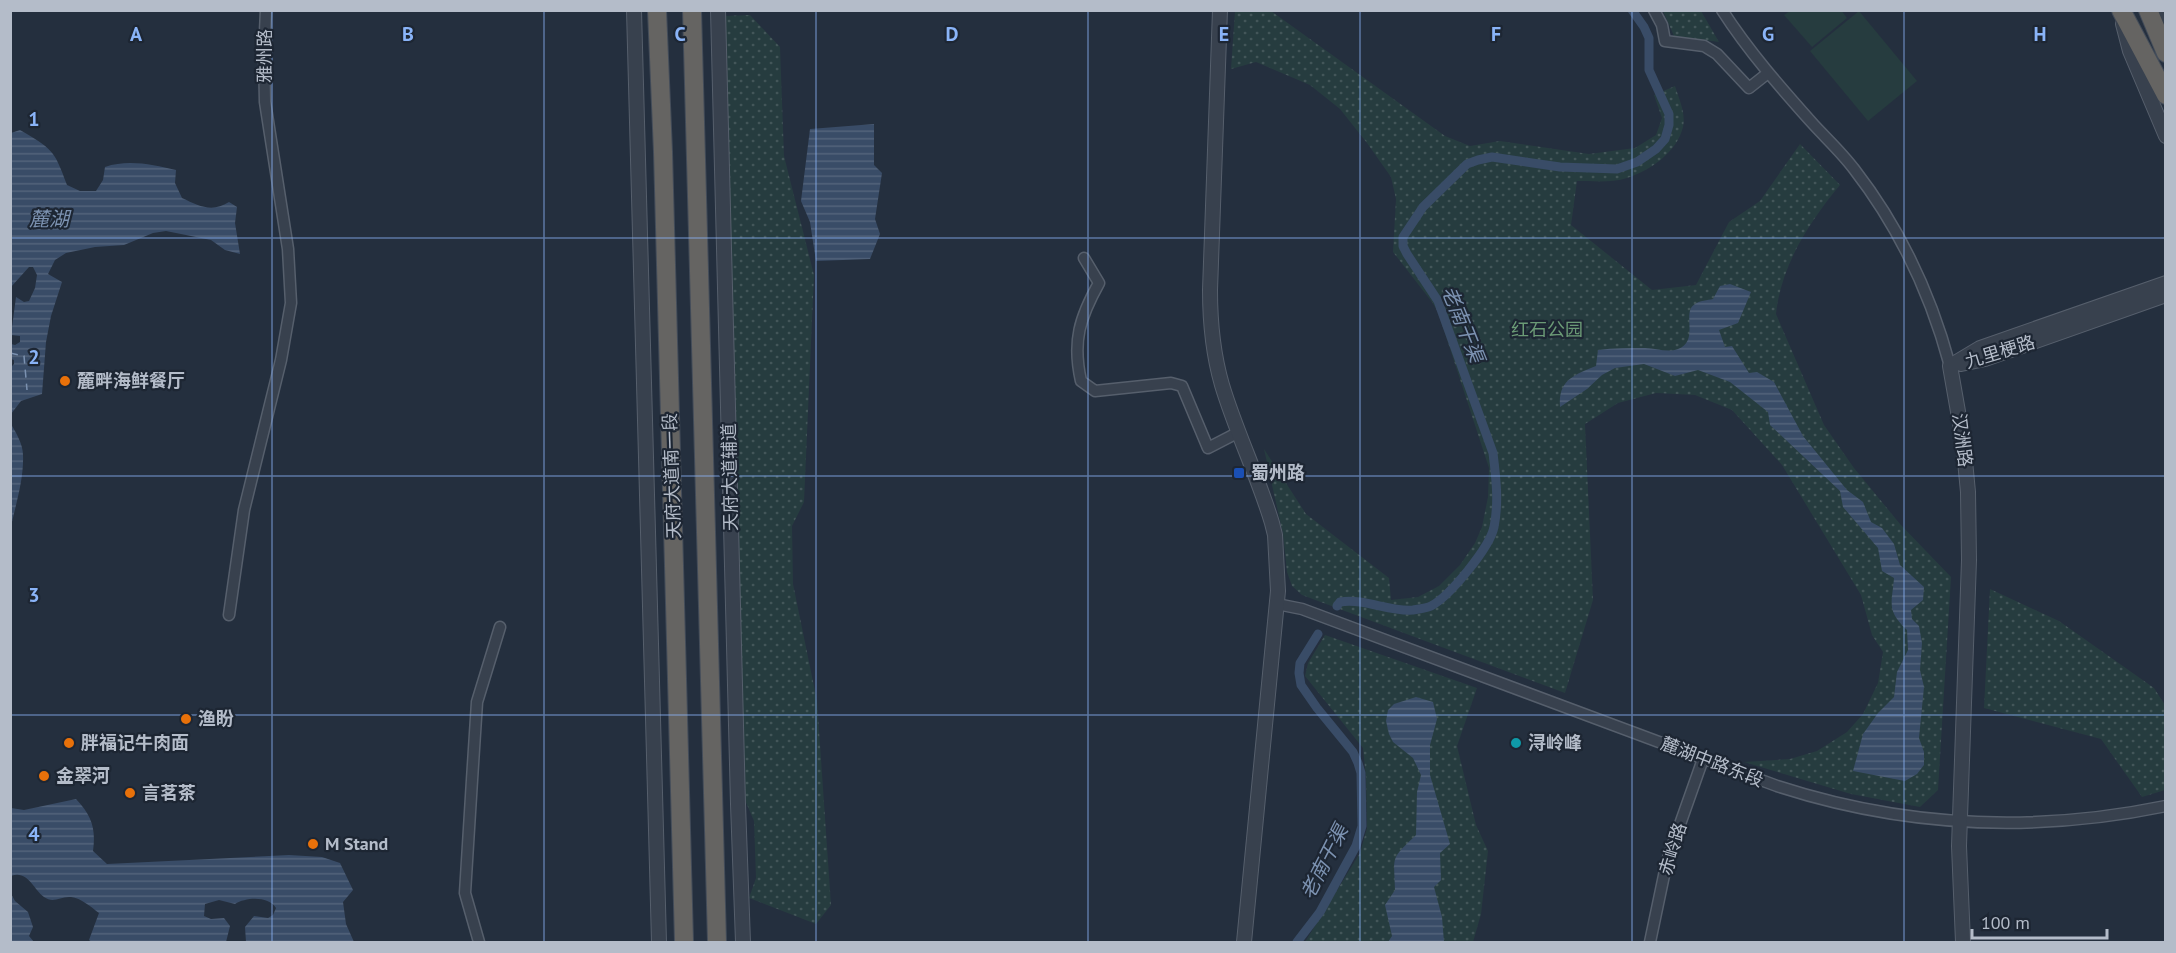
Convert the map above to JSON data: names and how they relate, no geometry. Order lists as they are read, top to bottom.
{
  "streets": {
    "highway": ["天府大道南一段"],
    "street": [
      "雅州路",
      "九里梗路",
      "汉洲路",
      "天府大道辅道",
      "麓湖中路东段",
      "赤岭路"
    ]
  },
  "crossings": [
    ["九里梗路", "汉洲路"],
    ["汉洲路", "麓湖中路东段"],
    ["麓湖中路东段", "赤岭路"]
  ],
  "water": ["麓湖", "老南干渠"],
  "parks": ["红石公园"],
  "places": {
    "other": [
      "麓畔海鲜餐厅",
      "渔盼",
      "胖福记牛肉面",
      "浔岭峰",
      "金翠河",
      "言茗茶",
      "M Stand"
    ],
    "transit": ["蜀州路"]
  },
  "scale_bar": "100 m",
  "grid": {
    "columns": [
      "A",
      "B",
      "C",
      "D",
      "E",
      "F",
      "G",
      "H"
    ],
    "rows": [
      "1",
      "2",
      "3",
      "4"
    ]
  }
}
